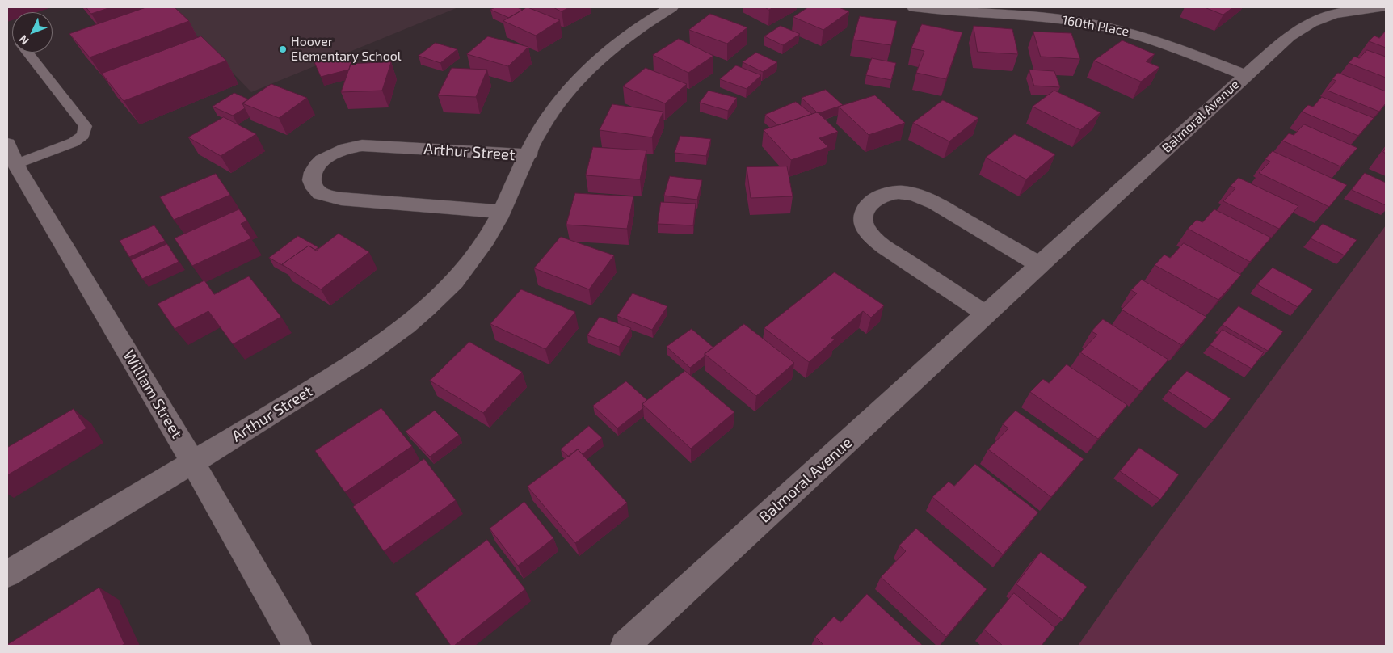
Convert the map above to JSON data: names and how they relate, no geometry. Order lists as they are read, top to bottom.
{
  "streets": {
    "street": [
      "160th Place",
      "Balmoral Avenue",
      "Arthur Street",
      "William Street"
    ]
  },
  "crossings": [
    ["160th Place", "Balmoral Avenue"],
    ["Arthur Street", "William Street"]
  ],
  "places": ["Hoover Elementary School"],
  "north": "bottom left"
}
